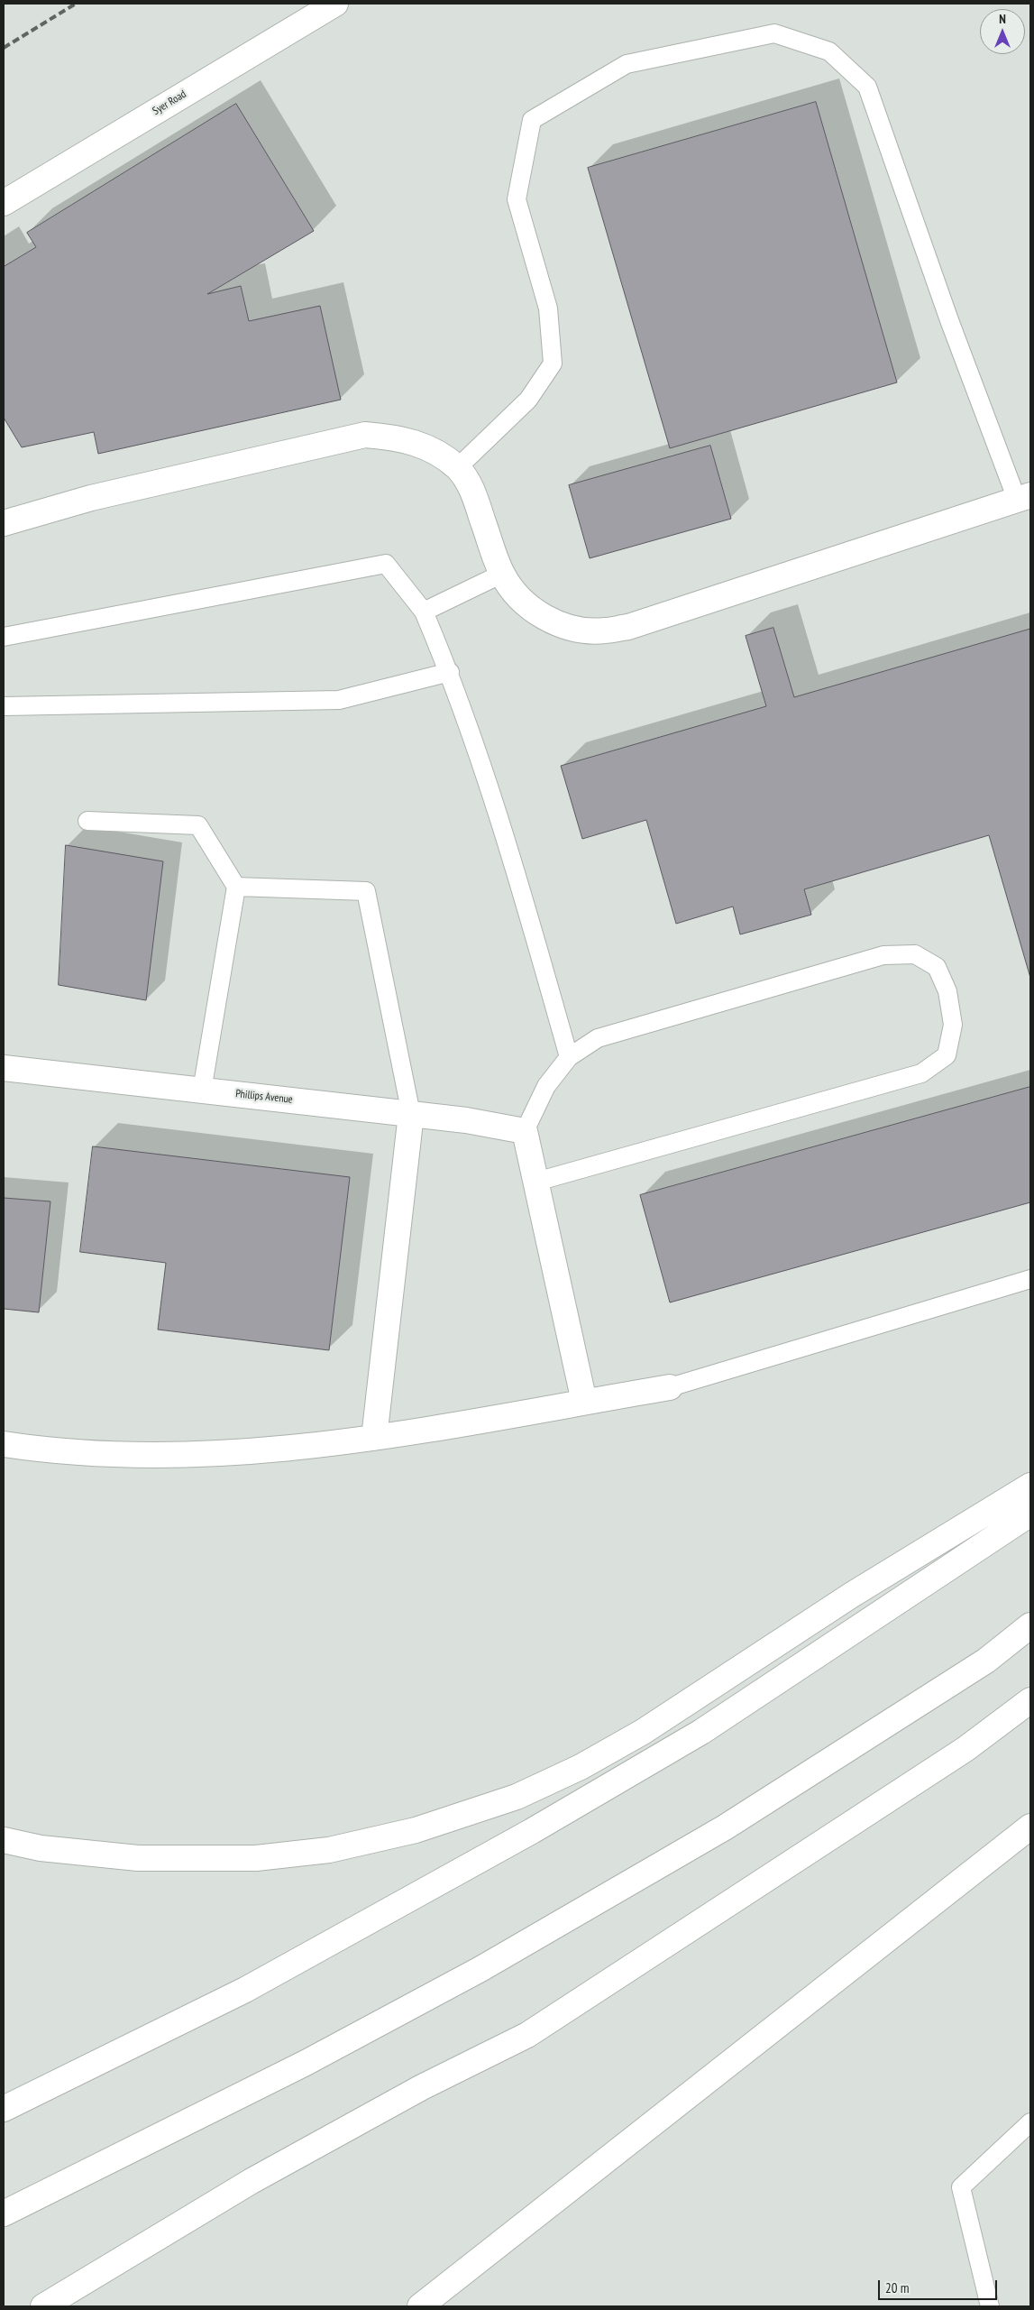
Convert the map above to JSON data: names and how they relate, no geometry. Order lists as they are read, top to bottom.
{
  "streets": {
    "main road": ["Syer Road", "Phillips Avenue"]
  },
  "scale_bar": "20 m",
  "north": "top"
}
